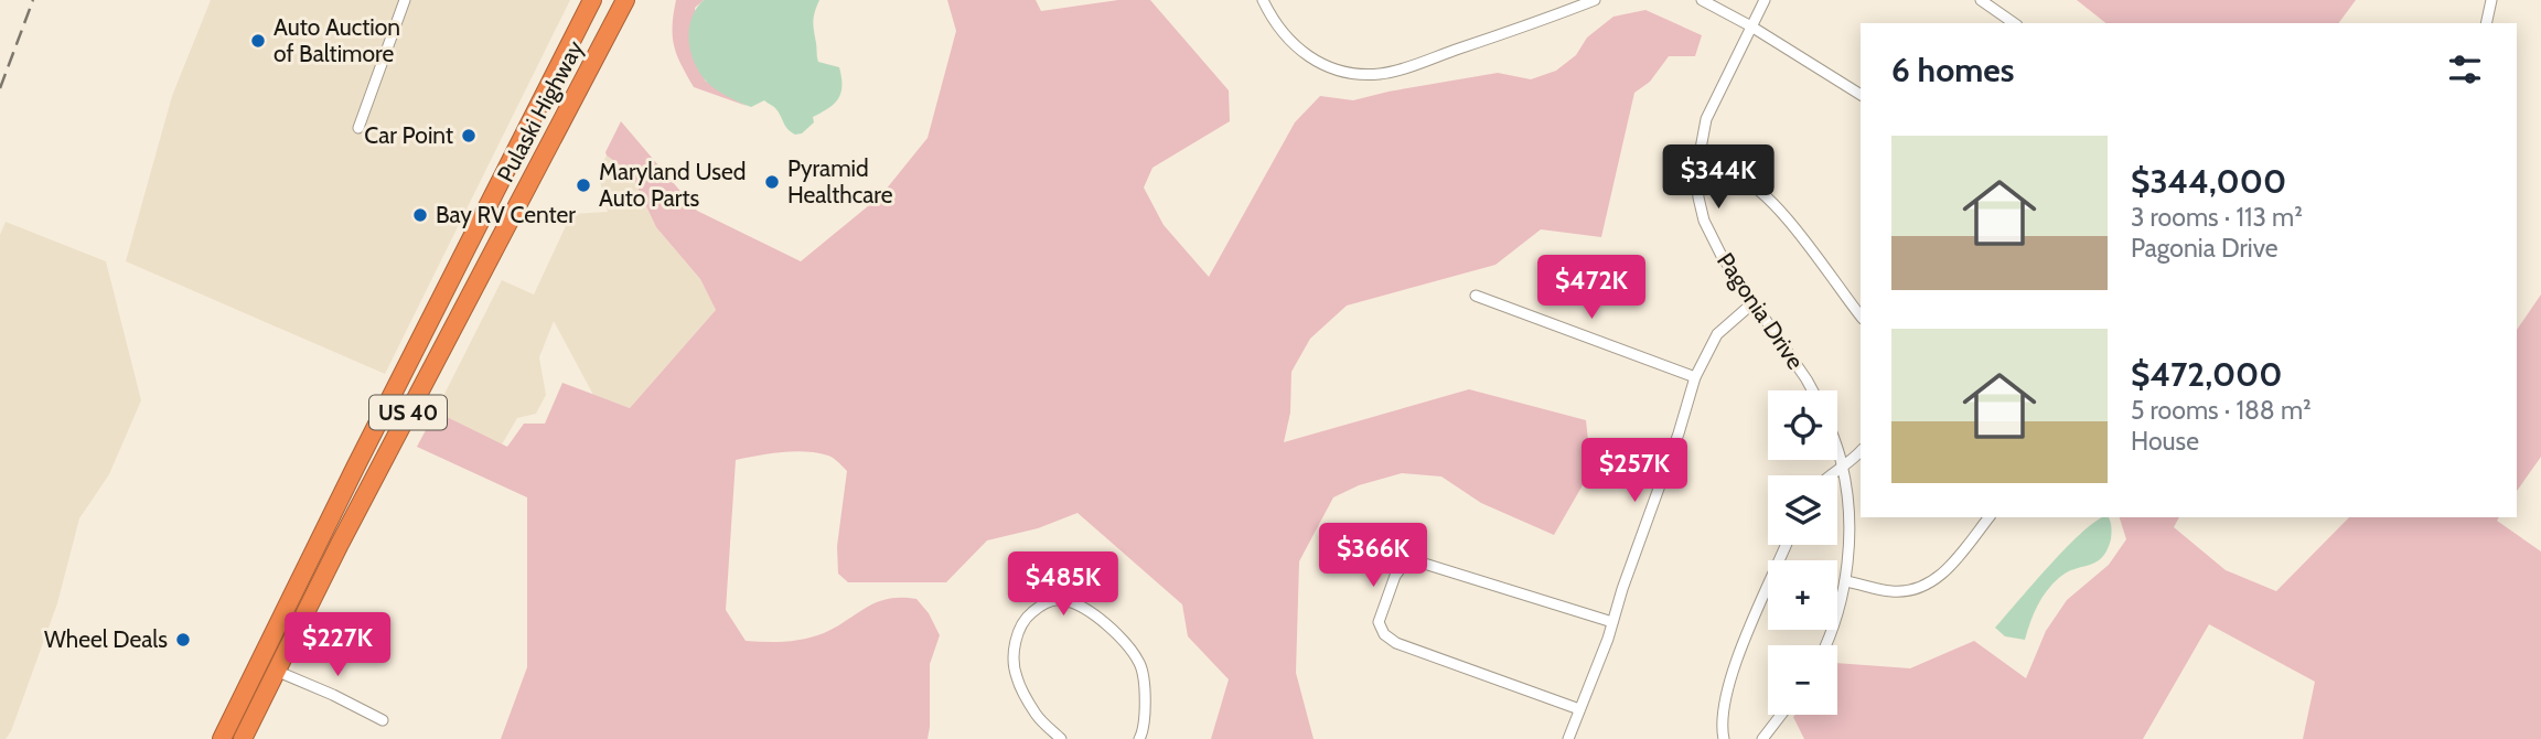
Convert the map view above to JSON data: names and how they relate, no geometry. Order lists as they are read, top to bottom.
{
  "streets": {
    "highway": ["Pulaski Highway", "US 40"],
    "street": ["Pagonia Drive"]
  },
  "places": [
    "Auto Auction of Baltimore",
    "Car Point",
    "Pyramid Healthcare",
    "Maryland Used Auto Parts",
    "Bay RV Center",
    "Wheel Deals"
  ],
  "page": {
    "heading": "6 homes",
    "list": [
      {
        "name": "$344,000",
        "note": "3 rooms · 113 m² · Pagonia Drive"
      },
      {
        "name": "$472,000",
        "note": "5 rooms · 188 m² · House"
      }
    ],
    "price": [
      "$344K",
      "$472K",
      "$257K",
      "$366K",
      "$485K",
      "$227K"
    ],
    "map_buttons": ["+", "−"]
  }
}
